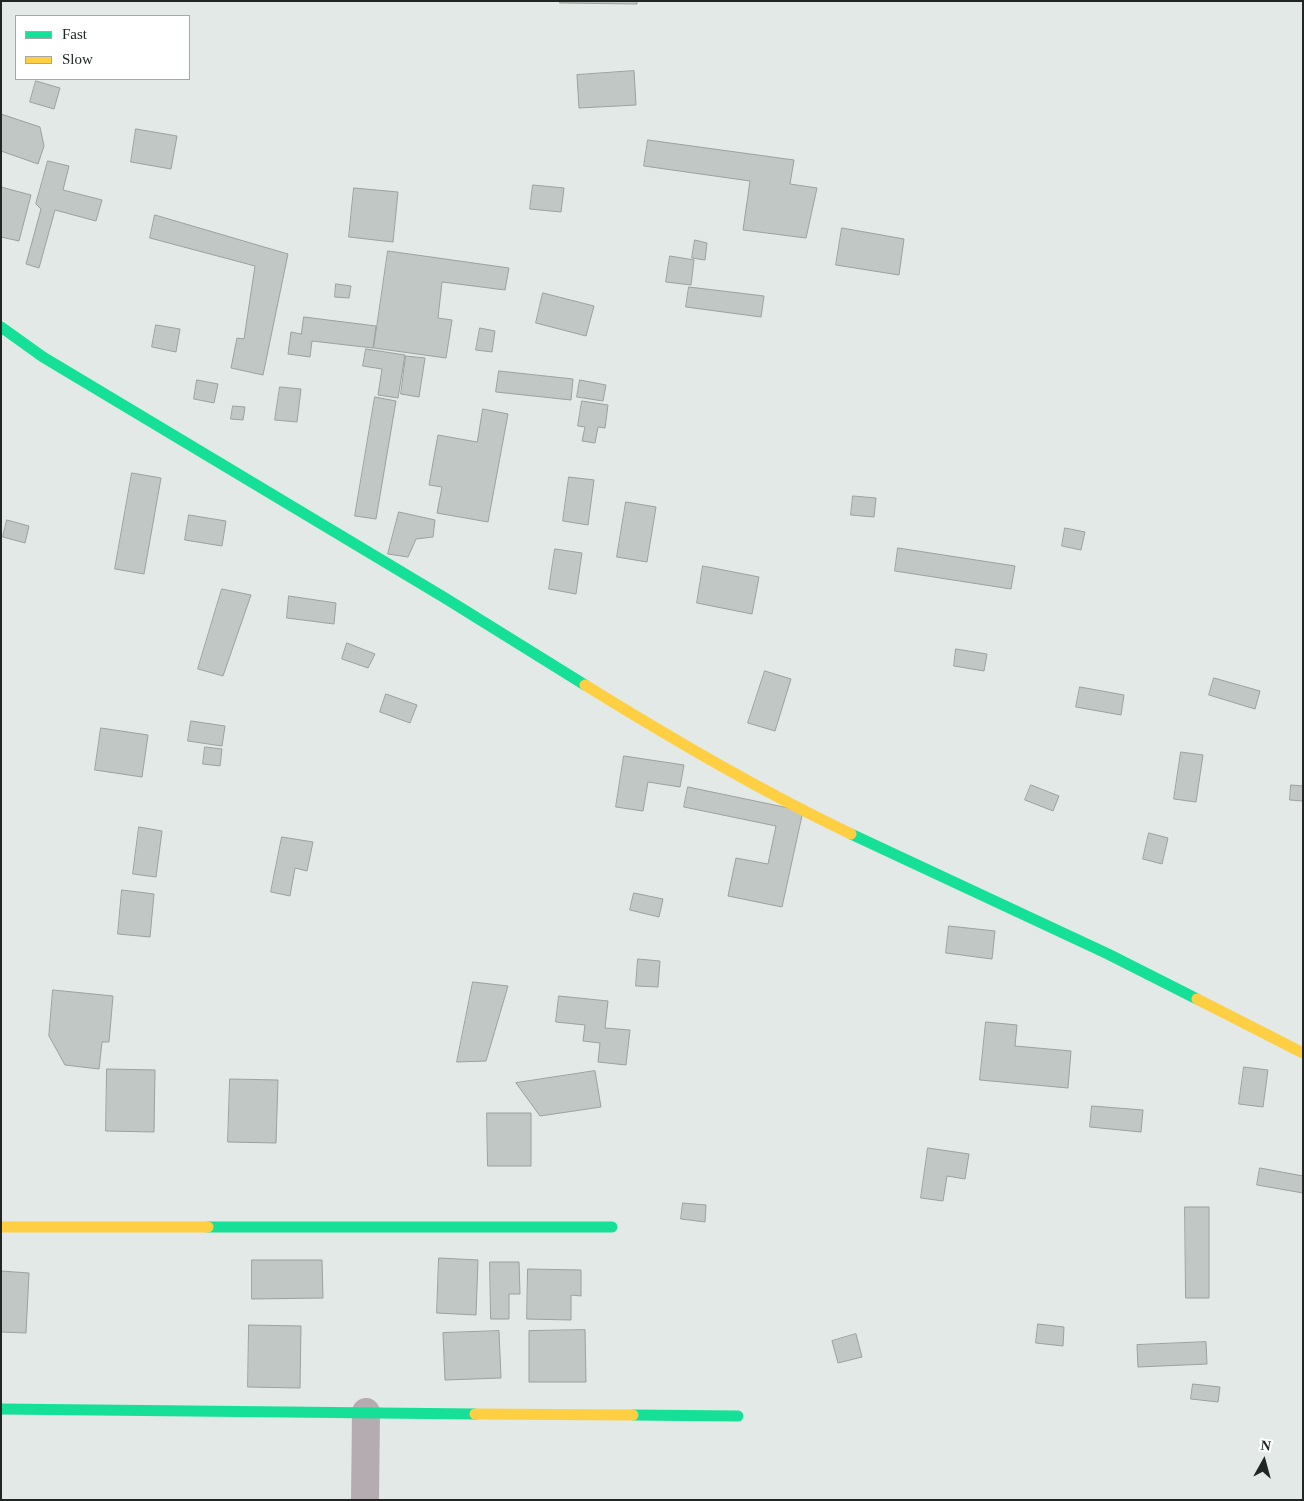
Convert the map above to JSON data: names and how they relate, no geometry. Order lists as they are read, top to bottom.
{
  "legend": ["Fast", "Slow"],
  "north": "top"
}
